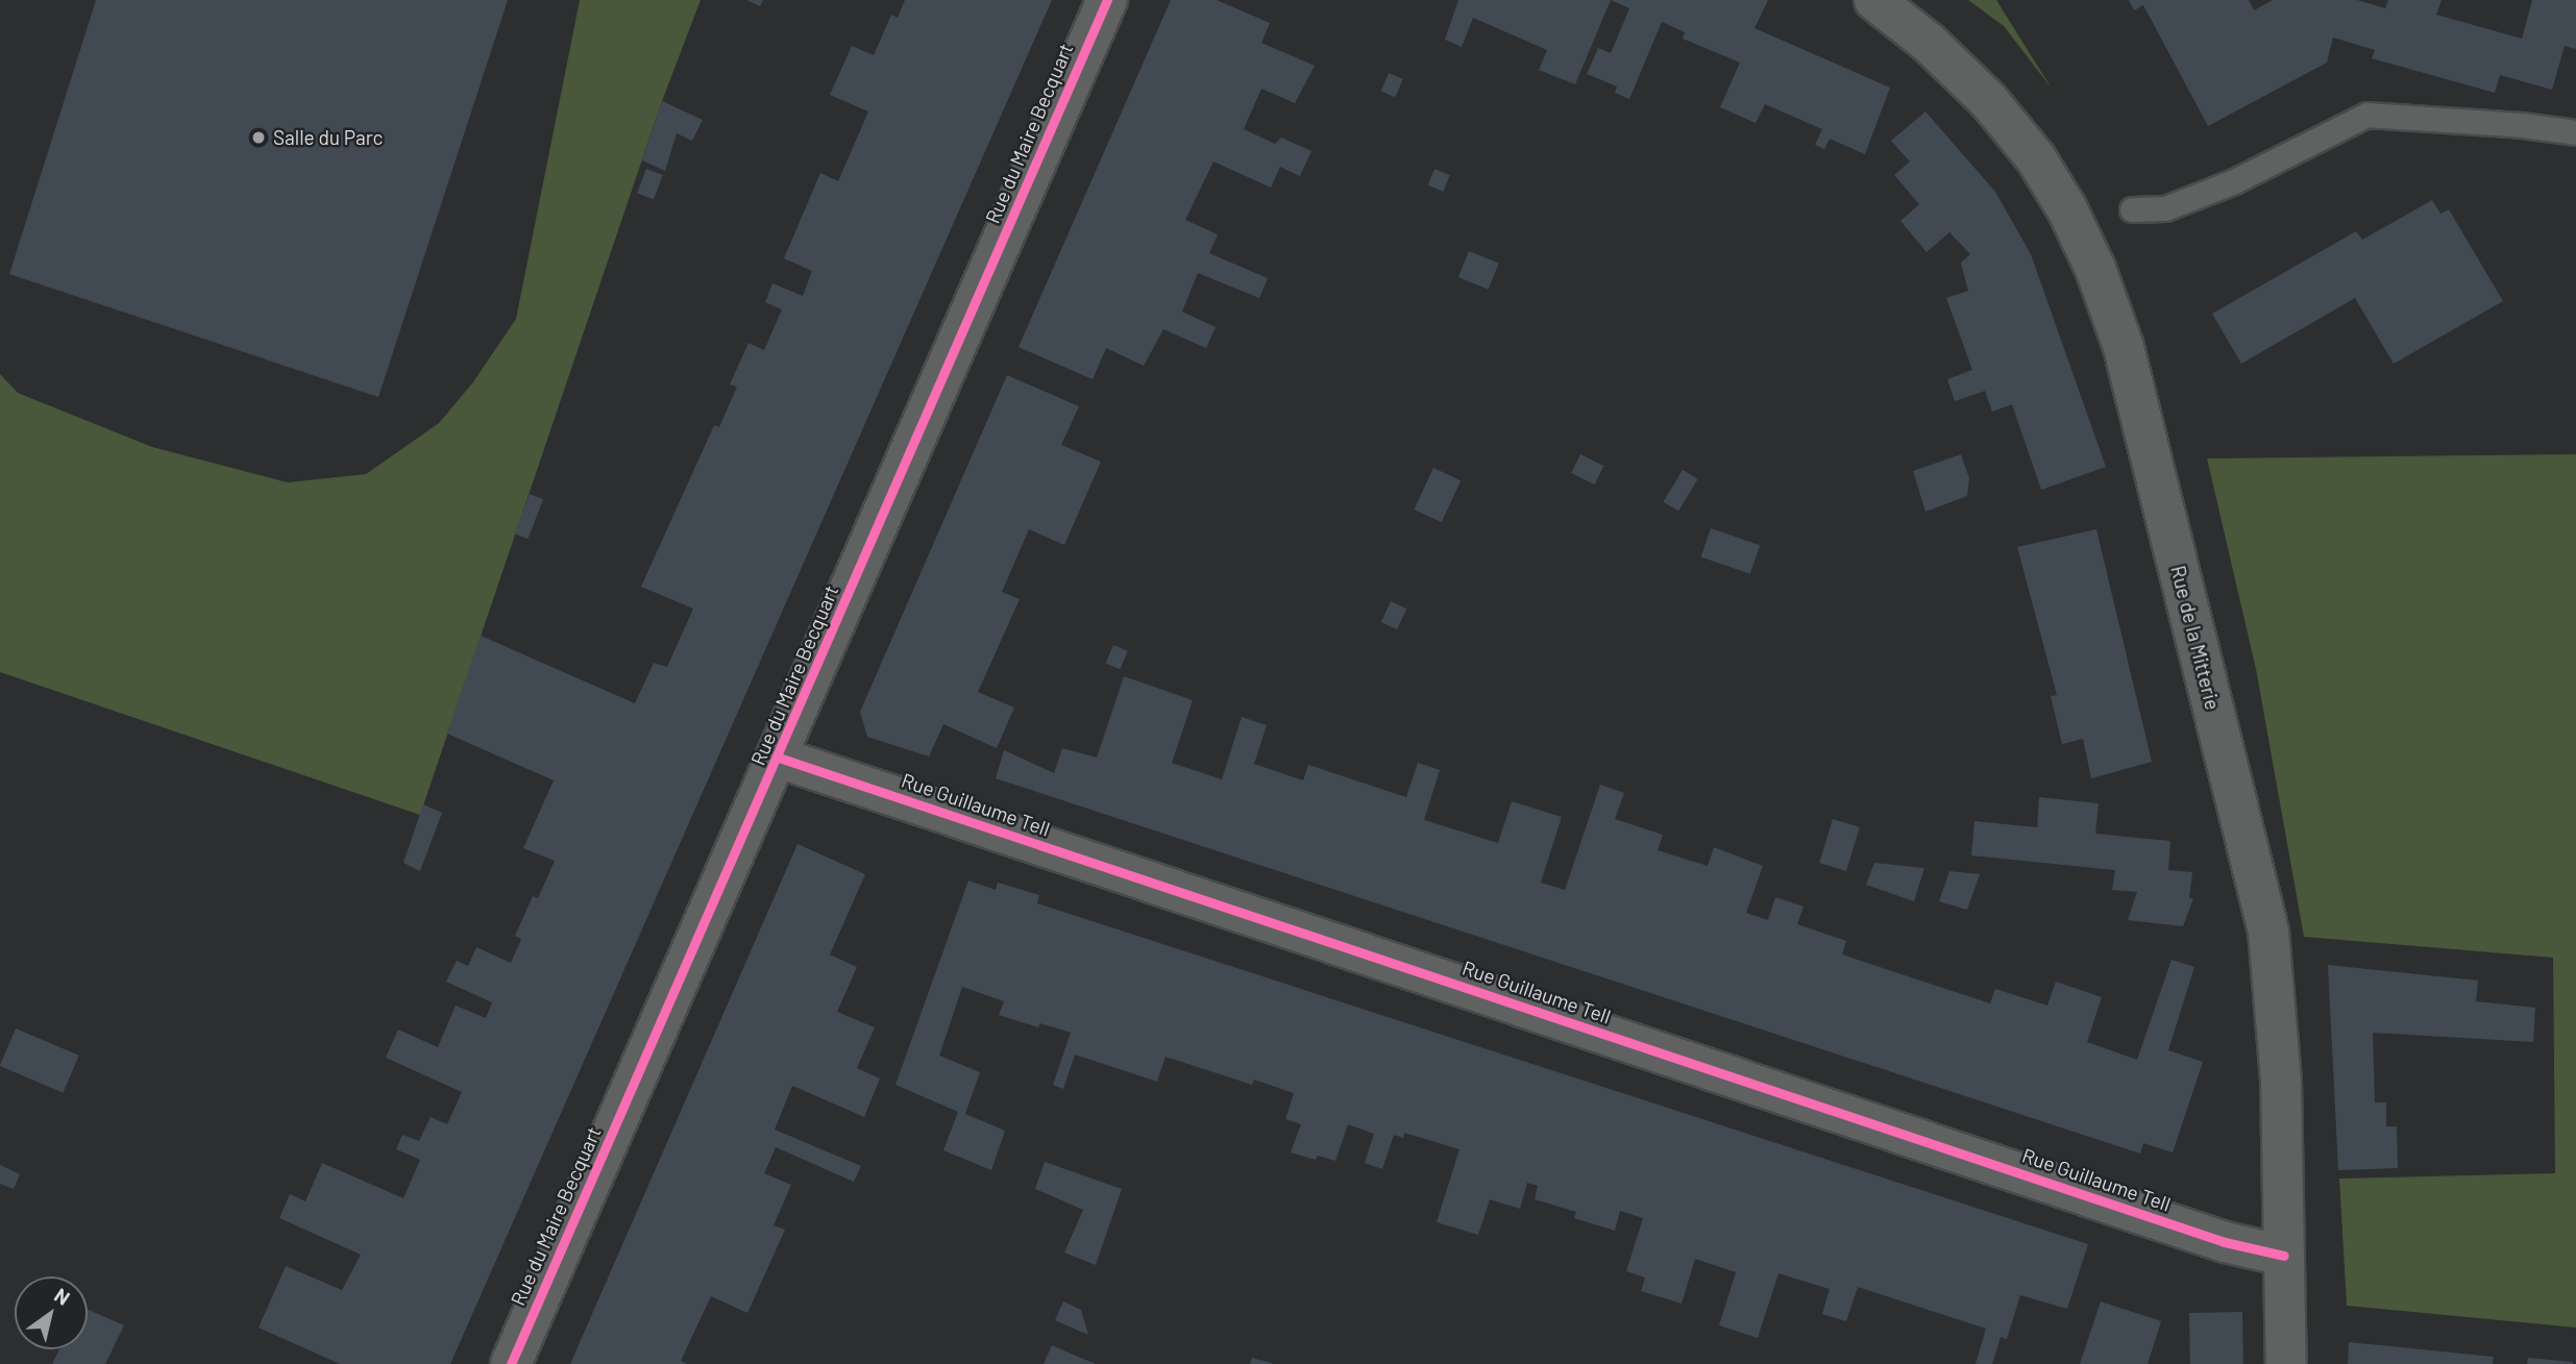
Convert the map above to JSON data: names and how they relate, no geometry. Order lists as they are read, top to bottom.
{
  "streets": {
    "street": ["Rue du Maire Becquart", "Rue de la Mitterie", "Rue Guillaume Tell"]
  },
  "crossings": [
    ["Rue du Maire Becquart", "Rue Guillaume Tell"],
    ["Rue de la Mitterie", "Rue Guillaume Tell"]
  ],
  "places": ["Salle du Parc"],
  "north": "top right"
}
